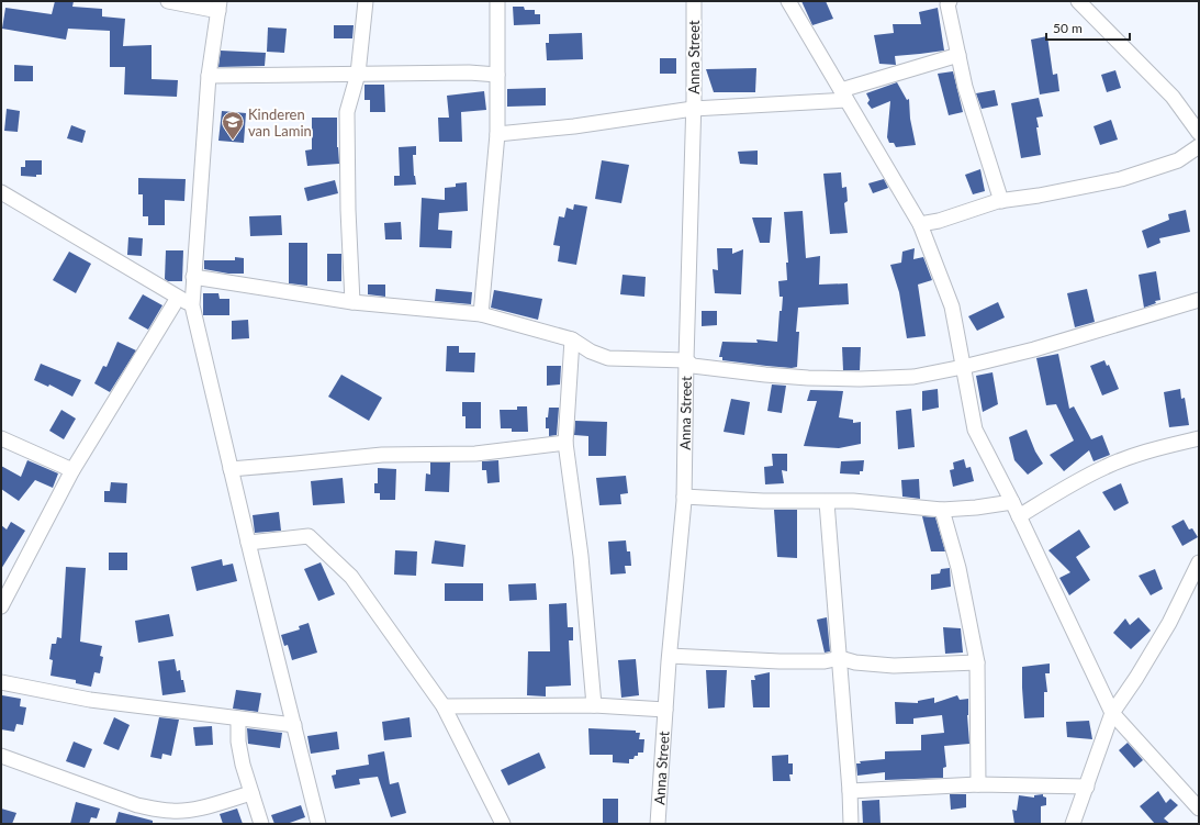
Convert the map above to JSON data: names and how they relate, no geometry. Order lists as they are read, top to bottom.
{
  "streets": {
    "street": ["Anna Street"]
  },
  "places": {
    "school or university": ["Kinderen van Lamin"]
  },
  "scale_bar": "50 m"
}
